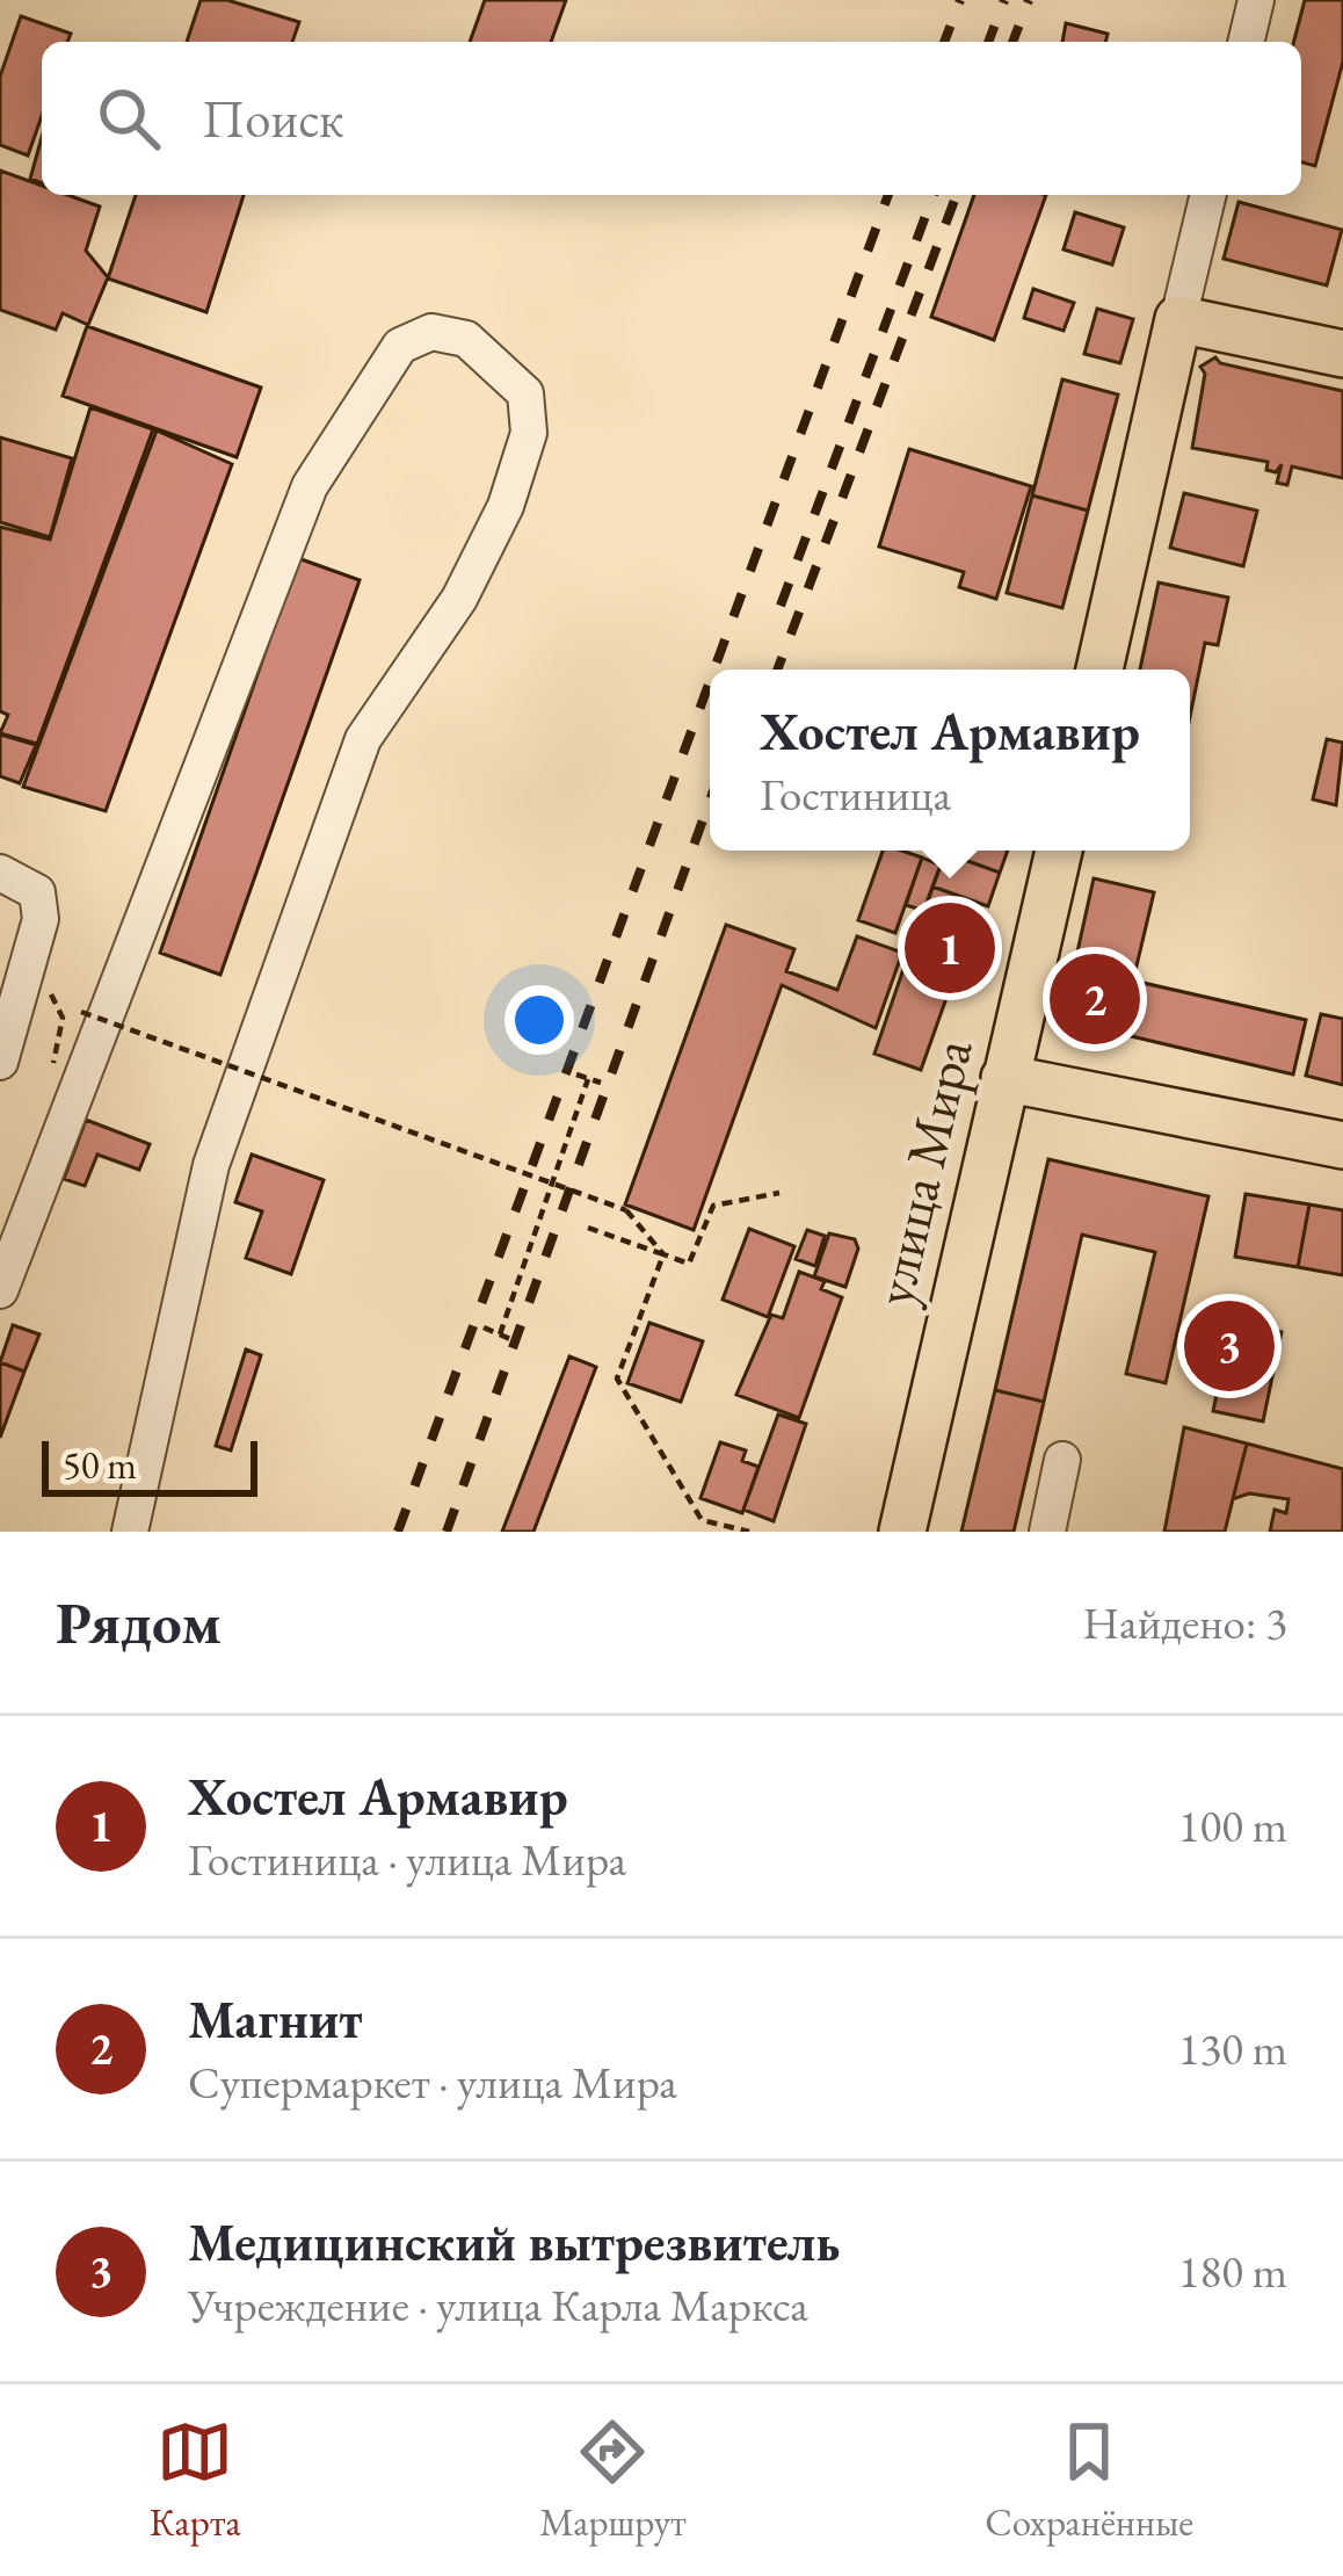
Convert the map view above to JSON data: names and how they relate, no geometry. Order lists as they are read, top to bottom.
{
  "streets": {
    "main road": ["улица Мира"]
  },
  "scale_bar": "50 m",
  "page": {
    "search": "Поиск",
    "popup": ["Хостел Армавир", "Гостиница"],
    "pins": ["1", "2", "3"],
    "scale": "50 m",
    "heading": ["Рядом", "Найдено: 3"],
    "list": [
      {
        "mark": "1",
        "name": "Хостел Армавир",
        "note": "Гостиница · улица Мира",
        "value": "100 m"
      },
      {
        "mark": "2",
        "name": "Магнит",
        "note": "Супермаркет · улица Мира",
        "value": "130 m"
      },
      {
        "mark": "3",
        "name": "Медицинский вытрезвитель",
        "note": "Учреждение · улица Карла Маркса",
        "value": "180 m"
      }
    ],
    "nav": ["Карта", "Маршрут", "Сохранённые"]
  }
}
